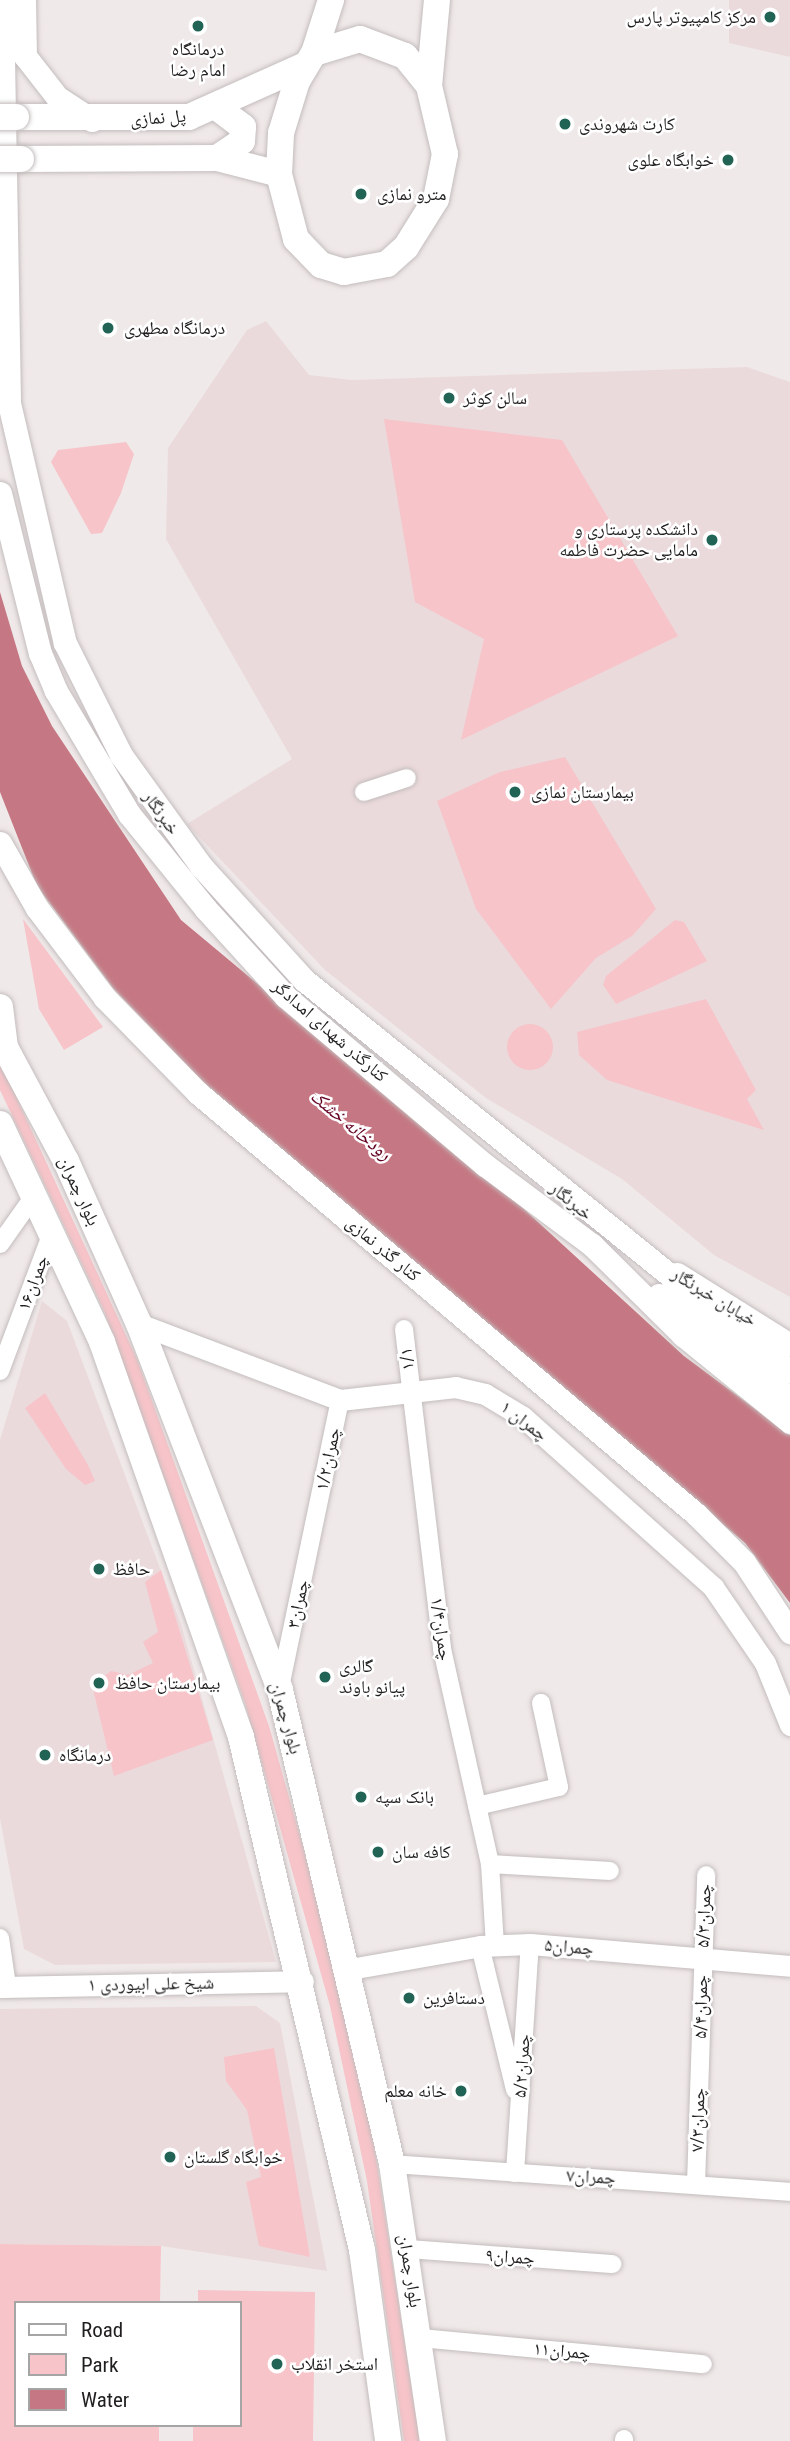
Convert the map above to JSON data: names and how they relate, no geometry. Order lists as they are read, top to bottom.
{
  "streets": {
    "main road": [
      "پل نمازی",
      "خبرنگار",
      "کنارگذر شهدای امدادگر",
      "بلوار چمران",
      "کنار گذر نمازی",
      "خیابان خبرنگار"
    ],
    "street": [
      "چمران۱۶",
      "۱/۱",
      "چمران ۱",
      "چمران۱/۲",
      "چمران۳",
      "چمران۱/۴",
      "چمران۵/۳",
      "چمران۵",
      "شیخ علی ابیوردی ۱",
      "چمران۵/۴",
      "چمران۵/۲",
      "چمران۷/۳",
      "چمران۷",
      "چمران۹",
      "چمران۱۱"
    ]
  },
  "crossings": [
    ["خبرنگار", "خیابان خبرنگار"],
    ["بلوار چمران", "چمران ۱"],
    ["بلوار چمران", "چمران۳"],
    ["بلوار چمران", "چمران۵"],
    ["بلوار چمران", "چمران۷"],
    ["بلوار چمران", "چمران۹"],
    ["بلوار چمران", "چمران۱۱"],
    ["۱/۱", "چمران ۱"],
    ["۱/۱", "چمران۱/۴"],
    ["چمران ۱", "چمران۱/۲"],
    ["چمران ۱", "چمران۱/۴"],
    ["چمران۱/۲", "چمران۳"],
    ["چمران۱/۴", "چمران۵/۲"],
    ["چمران۵/۳", "چمران۵"],
    ["چمران۵/۳", "چمران۵/۴"],
    ["چمران۵", "چمران۵/۴"],
    ["چمران۵", "چمران۵/۲"],
    ["چمران۵/۴", "چمران۷/۳"],
    ["چمران۷/۳", "چمران۷"]
  ],
  "water": ["رودخانه خشک"],
  "places": [
    "مرکز کامپیوتر پارس",
    "درمانگاه امام رضا",
    "کارت شهروندی",
    "خوابگاه علوی",
    "مترو نمازی",
    "درمانگاه مطهری",
    "سالن کوثر",
    "دانشکده پرستاری و مامایی حضرت فاطمه",
    "بیمارستان نمازی",
    "حافظ",
    "گالری پیانو باوند",
    "بیمارستان حافظ",
    "درمانگاه",
    "بانک سپه",
    "کافه سان",
    "دستافرین",
    "خانه معلم",
    "خوابگاه گلستان",
    "استخر انقلاب"
  ],
  "legend": ["Road", "Park", "Water"]
}
